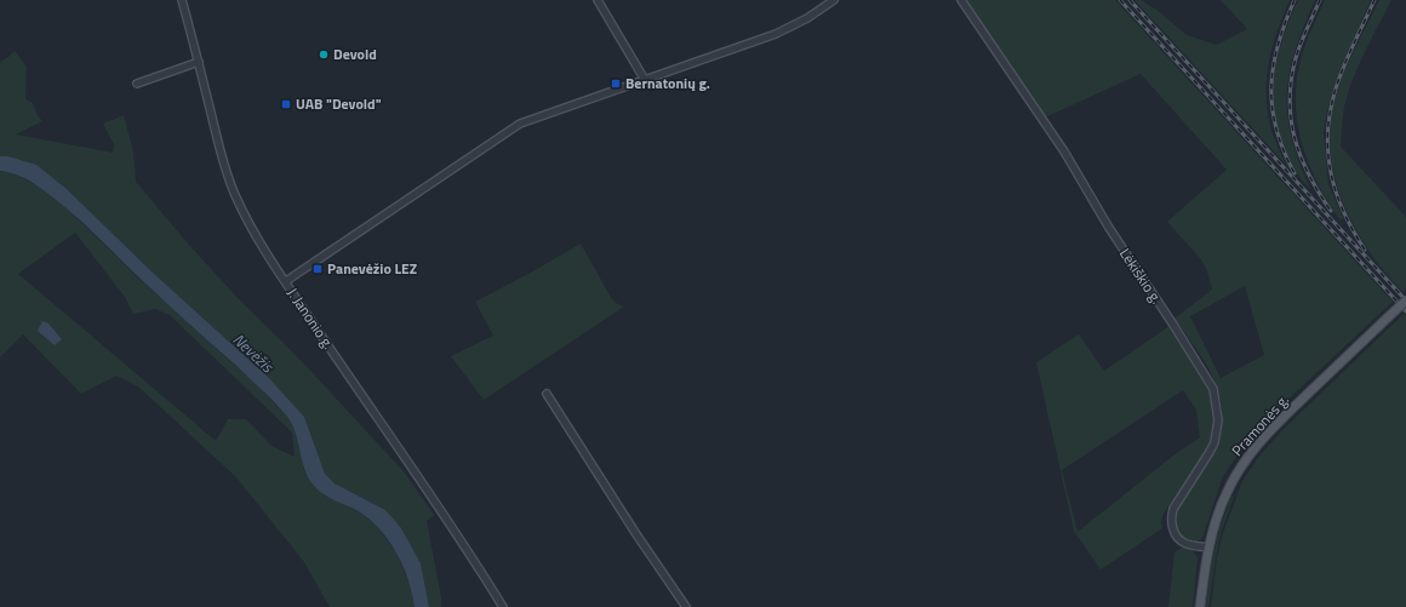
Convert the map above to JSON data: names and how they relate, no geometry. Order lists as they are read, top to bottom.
{
  "streets": {
    "main road": ["Pramonės g."],
    "street": ["Lėkiškio g.", "J. Janonio g."]
  },
  "crossings": [
    ["Lėkiškio g.", "Pramonės g."]
  ],
  "water": ["Nevėžis"],
  "places": {
    "other": ["Devold"],
    "transit": ["Bernatonių g.", "UAB \"Devold\"", "Panevėžio LEZ"]
  }
}
